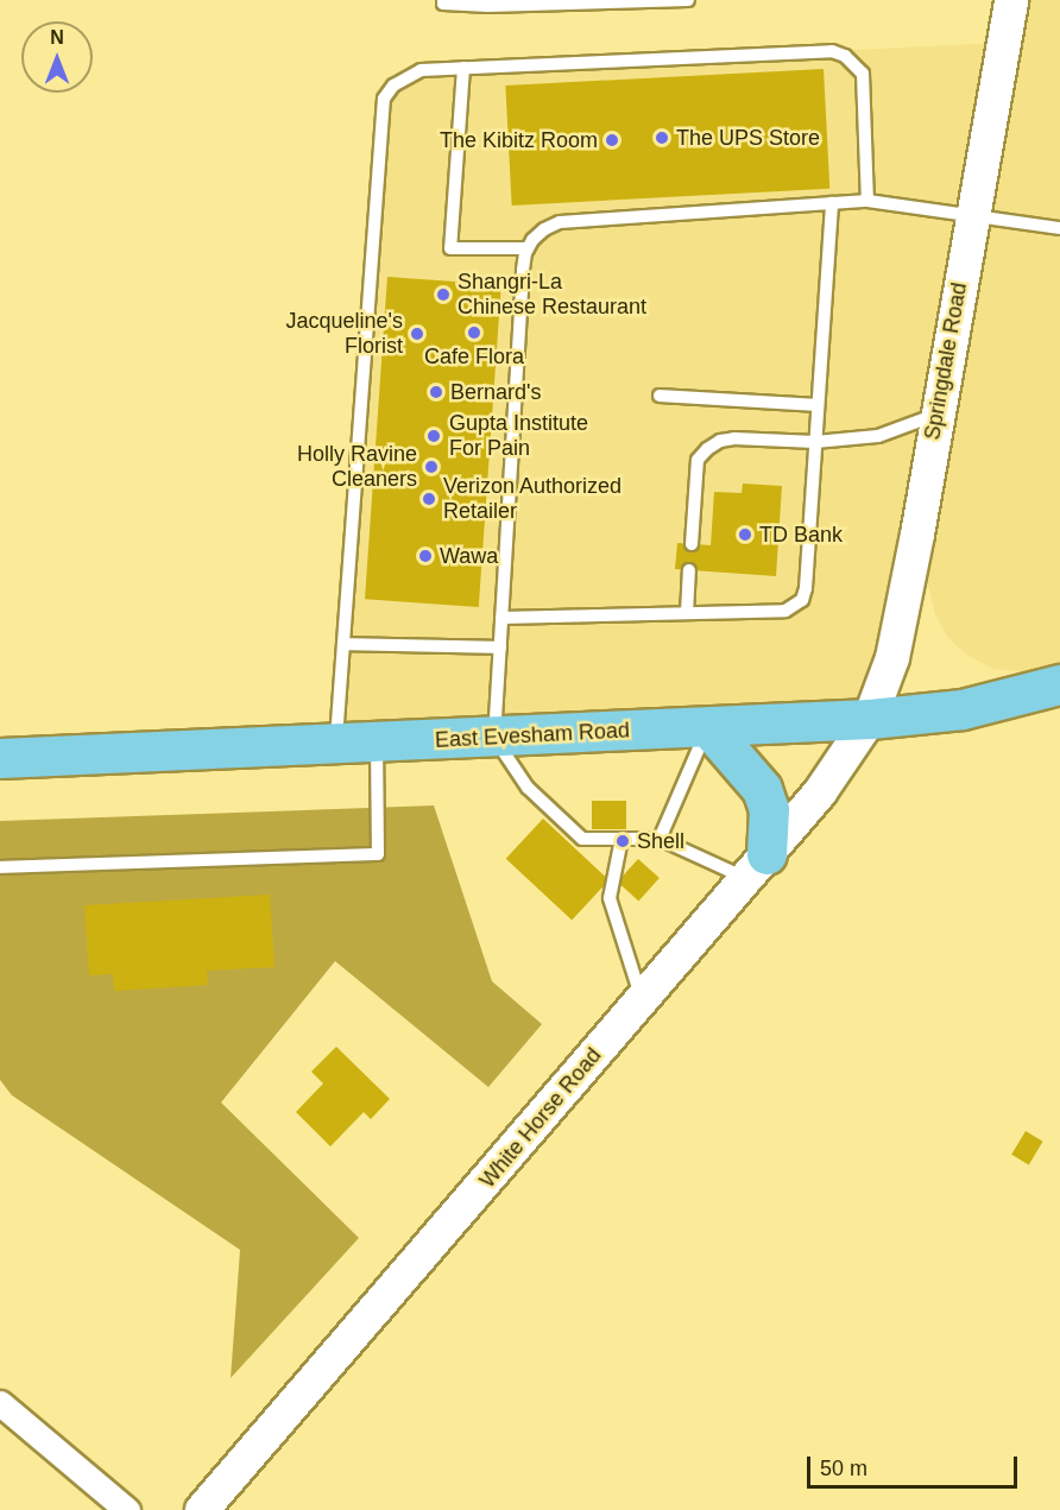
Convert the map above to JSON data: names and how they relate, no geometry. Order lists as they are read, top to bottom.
{
  "streets": {
    "main road": ["Springdale Road", "East Evesham Road", "White Horse Road"]
  },
  "crossings": [
    ["Springdale Road", "East Evesham Road"],
    ["Springdale Road", "White Horse Road"],
    ["East Evesham Road", "White Horse Road"]
  ],
  "places": [
    "The UPS Store",
    "The Kibitz Room",
    "Shangri-La Chinese Restaurant",
    "Cafe Flora",
    "Jacqueline's Florist",
    "Bernard's",
    "Gupta Institute For Pain",
    "Holly Ravine Cleaners",
    "Verizon Authorized Retailer",
    "TD Bank",
    "Wawa",
    "Shell"
  ],
  "scale_bar": "50 m",
  "north": "top"
}
